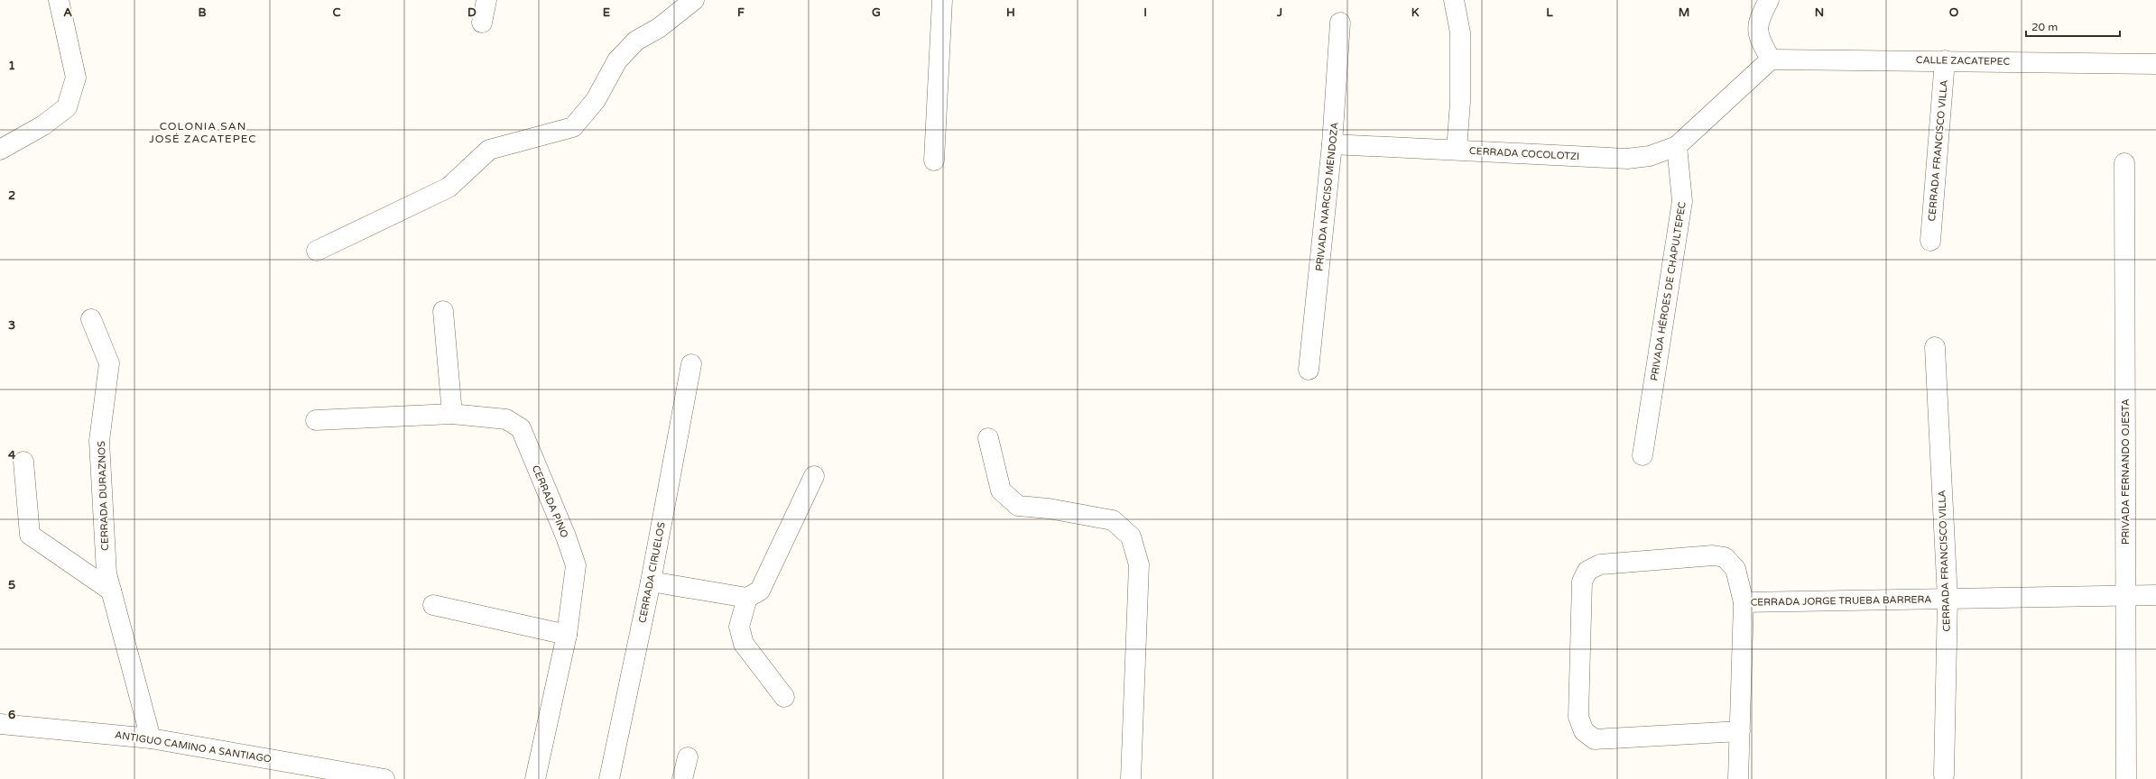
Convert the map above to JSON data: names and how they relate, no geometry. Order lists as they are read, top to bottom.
{
  "streets": {
    "street": [
      "CALLE ZACATEPEC",
      "CERRADA FRANCISCO VILLA",
      "CERRADA COCOLOTZI",
      "PRIVADA NARCISO MENDOZA",
      "PRIVADA HÉROES DE CHAPULTEPEC",
      "PRIVADA FERNANDO OJESTA",
      "CERRADA DURAZNOS",
      "CERRADA PINO",
      "CERRADA CIRUELOS",
      "CERRADA JORGE TRUEBA BARRERA",
      "ANTIGUO CAMINO A SANTIAGO"
    ]
  },
  "crossings": [
    ["CALLE ZACATEPEC", "CERRADA FRANCISCO VILLA"],
    ["CERRADA FRANCISCO VILLA", "CERRADA JORGE TRUEBA BARRERA"],
    ["CERRADA COCOLOTZI", "PRIVADA HÉROES DE CHAPULTEPEC"],
    ["PRIVADA FERNANDO OJESTA", "CERRADA JORGE TRUEBA BARRERA"],
    ["CERRADA DURAZNOS", "ANTIGUO CAMINO A SANTIAGO"]
  ],
  "districts": ["COLONIA SAN JOSÉ ZACATEPEC"],
  "scale_bar": "20 m",
  "grid": {
    "columns": [
      "A",
      "B",
      "C",
      "D",
      "E",
      "F",
      "G",
      "H",
      "I",
      "J",
      "K",
      "L",
      "M",
      "N",
      "O"
    ],
    "rows": [
      "1",
      "2",
      "3",
      "4",
      "5",
      "6"
    ]
  }
}
